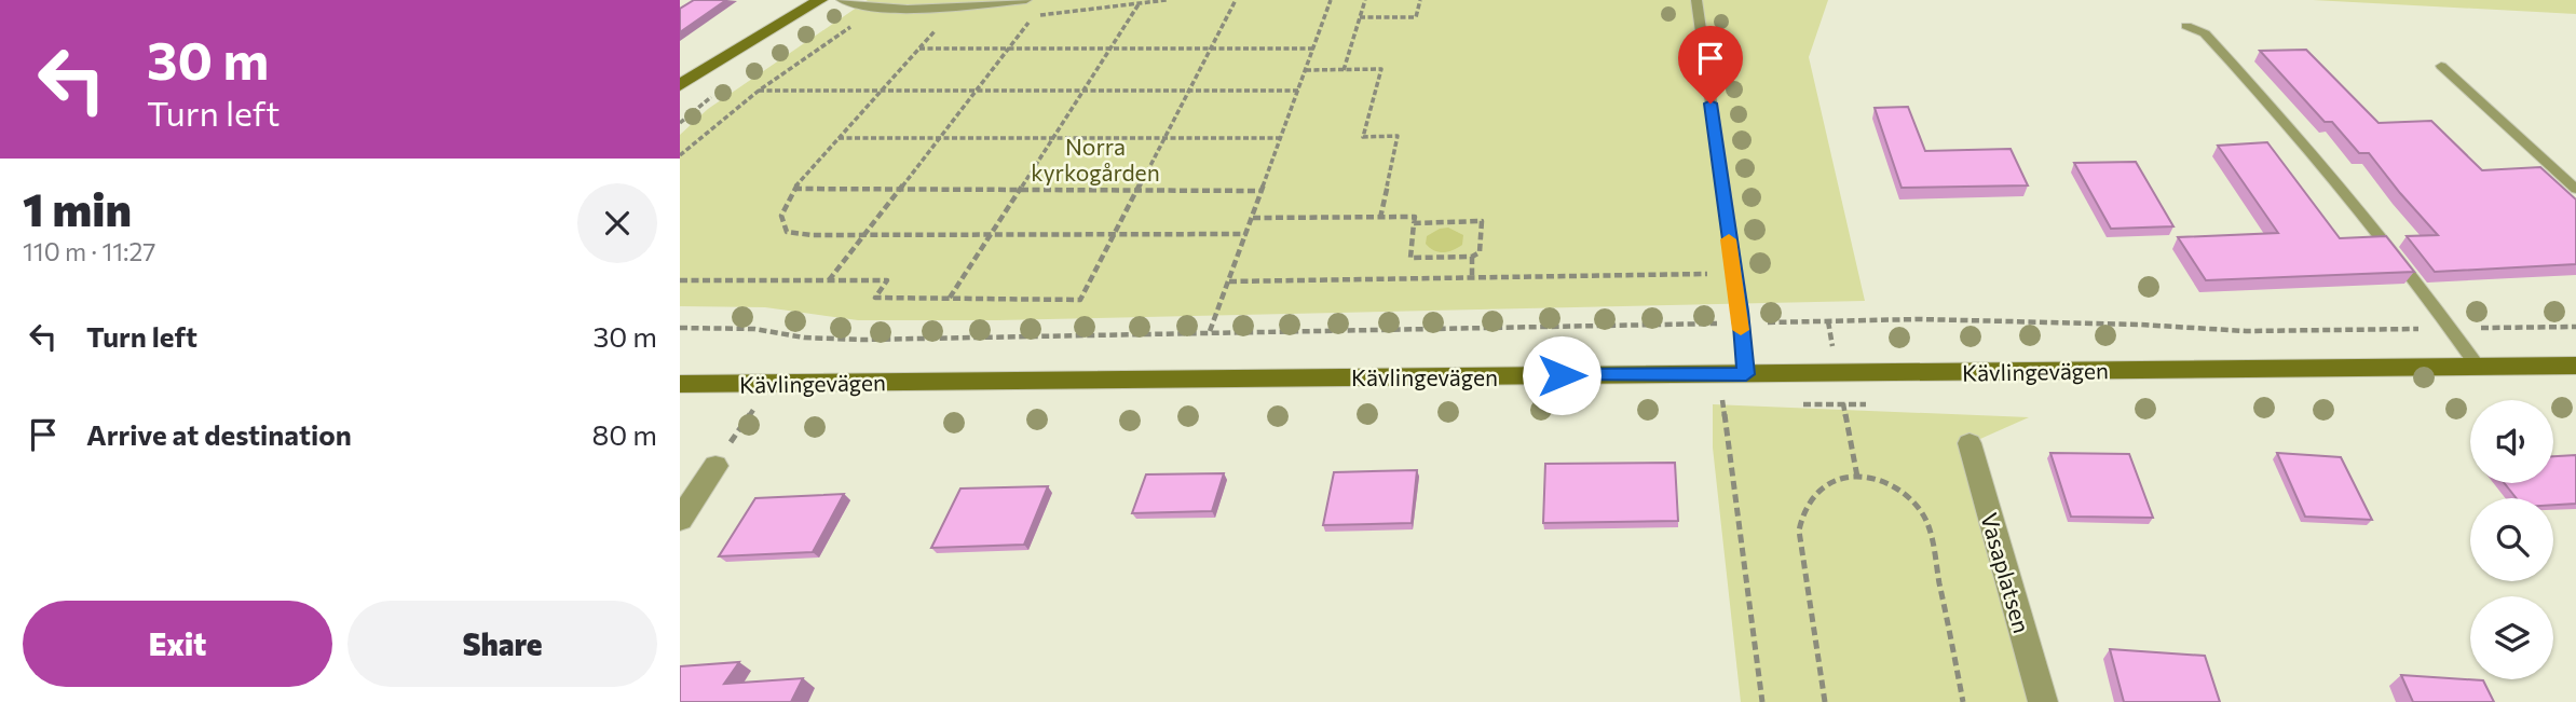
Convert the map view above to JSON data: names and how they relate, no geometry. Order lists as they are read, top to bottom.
{
  "streets": {
    "main road": ["Kävlingevägen"],
    "street": ["Vasaplatsen"]
  },
  "parks": ["Norra kyrkogården"],
  "page": {
    "turn": ["30 m", "Turn left"],
    "heading": ["1 min", "110 m · 11:27"],
    "list": [
      {
        "name": "Turn left",
        "value": "30 m"
      },
      {
        "name": "Arrive at destination",
        "value": "80 m"
      }
    ],
    "buttons": ["Exit", "Share"]
  }
}
